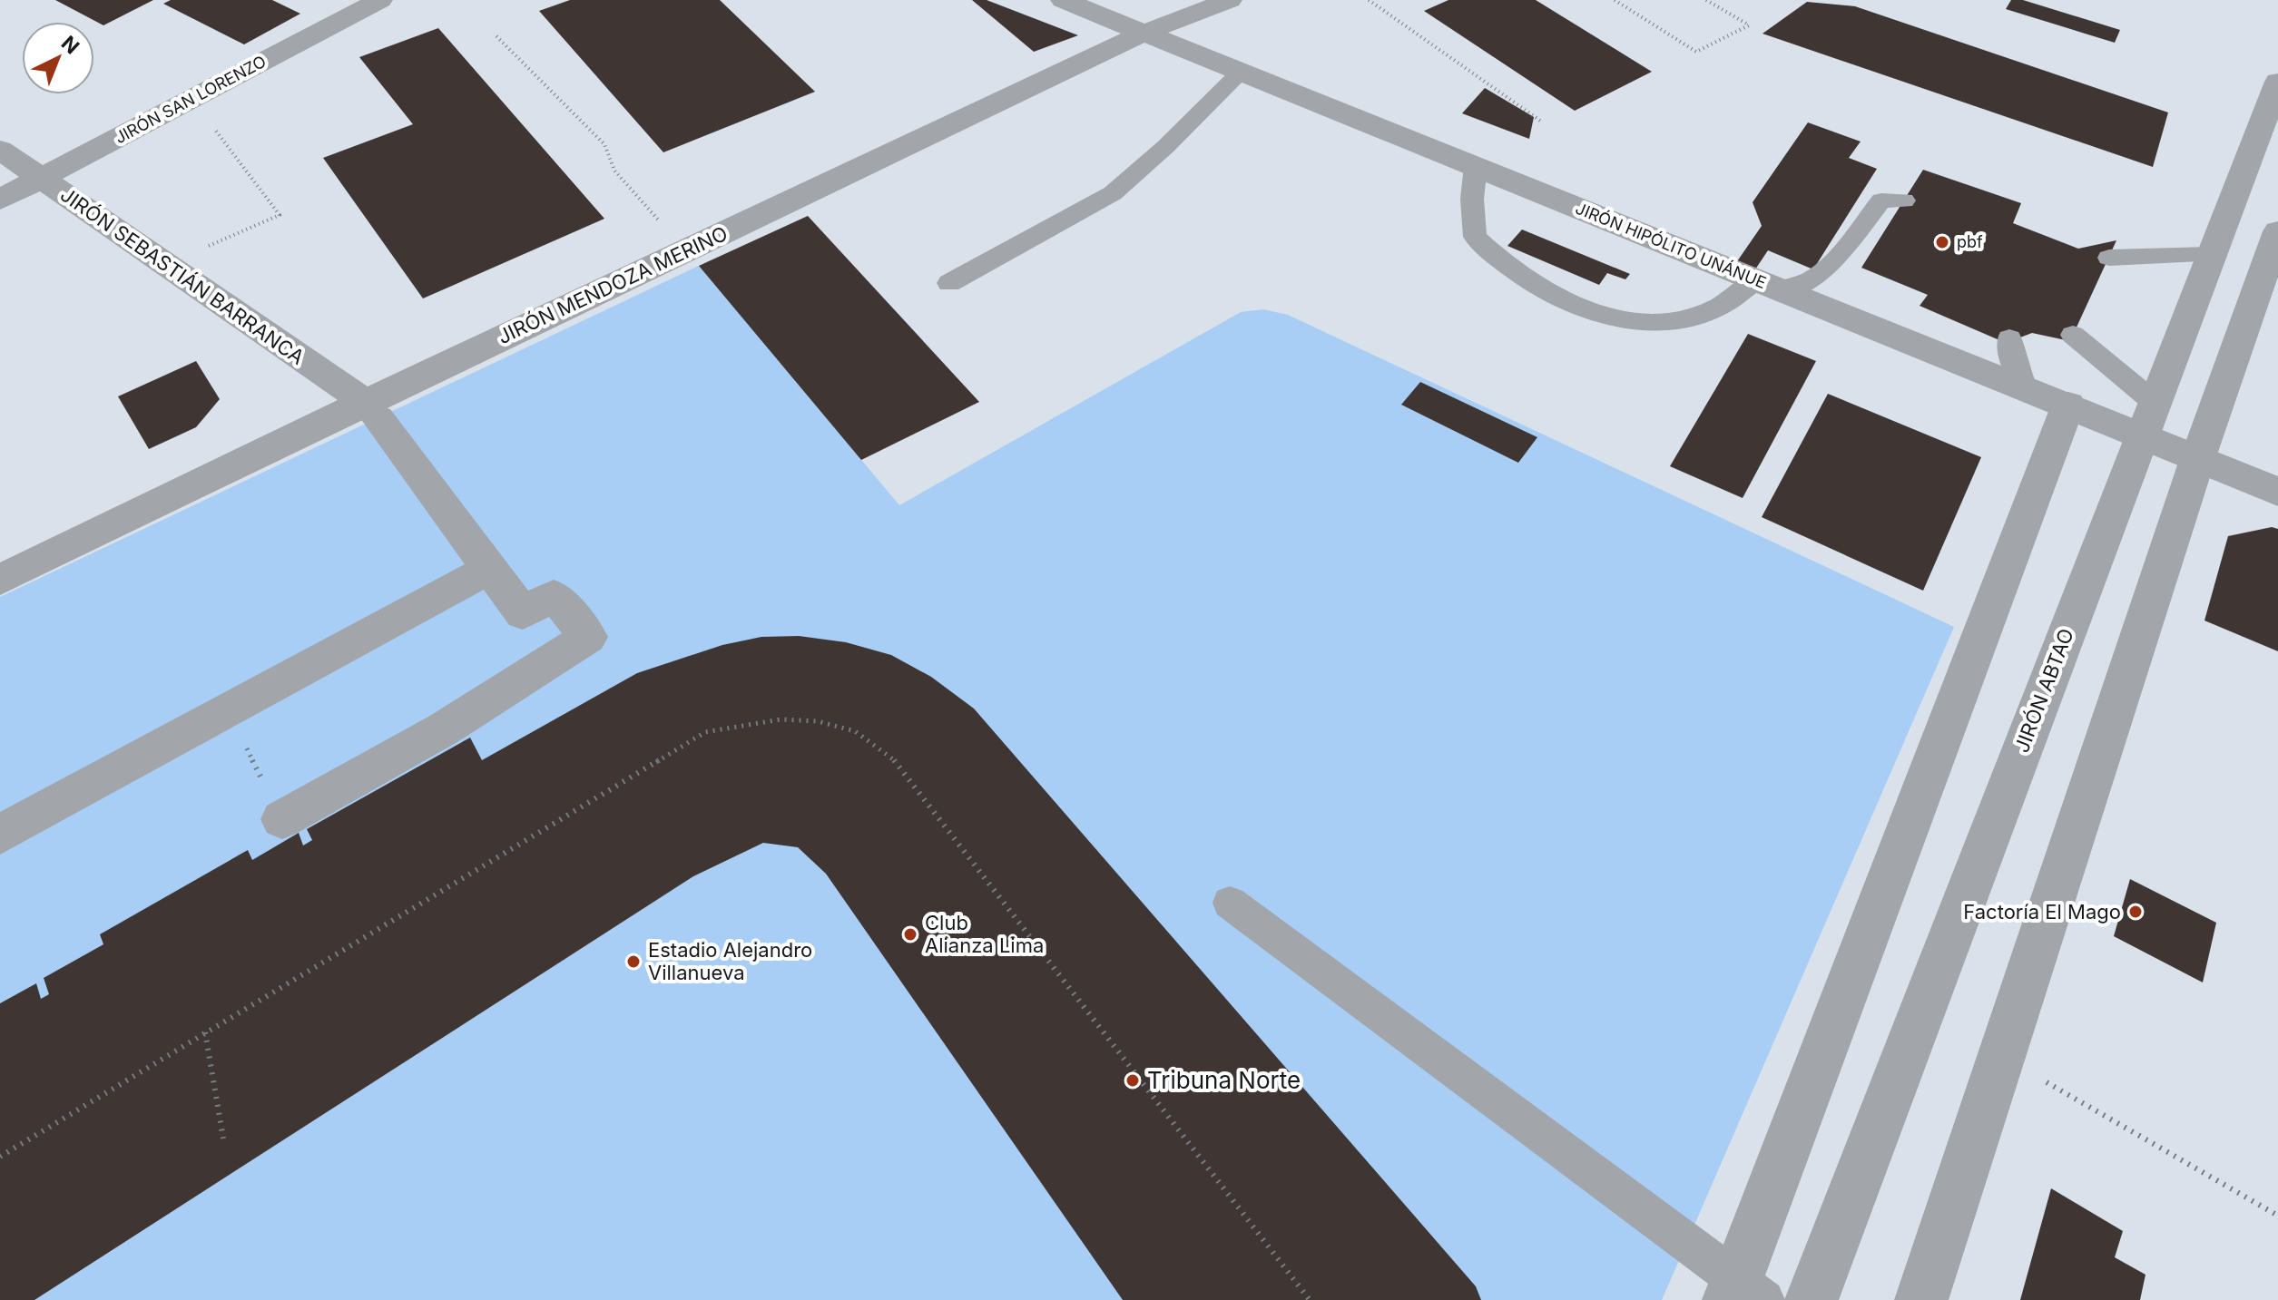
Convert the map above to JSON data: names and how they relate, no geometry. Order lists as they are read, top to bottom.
{
  "streets": {
    "street": [
      "JIRÓN SAN LORENZO",
      "JIRÓN HIPÓLITO UNÁNUE",
      "JIRÓN SEBASTIÁN BARRANCA",
      "JIRÓN MENDOZA MERINO",
      "JIRÓN ABTAO"
    ]
  },
  "crossings": [
    ["JIRÓN SAN LORENZO", "JIRÓN SEBASTIÁN BARRANCA"],
    ["JIRÓN HIPÓLITO UNÁNUE", "JIRÓN MENDOZA MERINO"],
    ["JIRÓN HIPÓLITO UNÁNUE", "JIRÓN ABTAO"],
    ["JIRÓN SEBASTIÁN BARRANCA", "JIRÓN MENDOZA MERINO"]
  ],
  "places": [
    "pbf",
    "Factoría El Mago",
    "Club Alianza Lima",
    "Estadio Alejandro Villanueva",
    "Tribuna Norte"
  ],
  "north": "top right"
}
